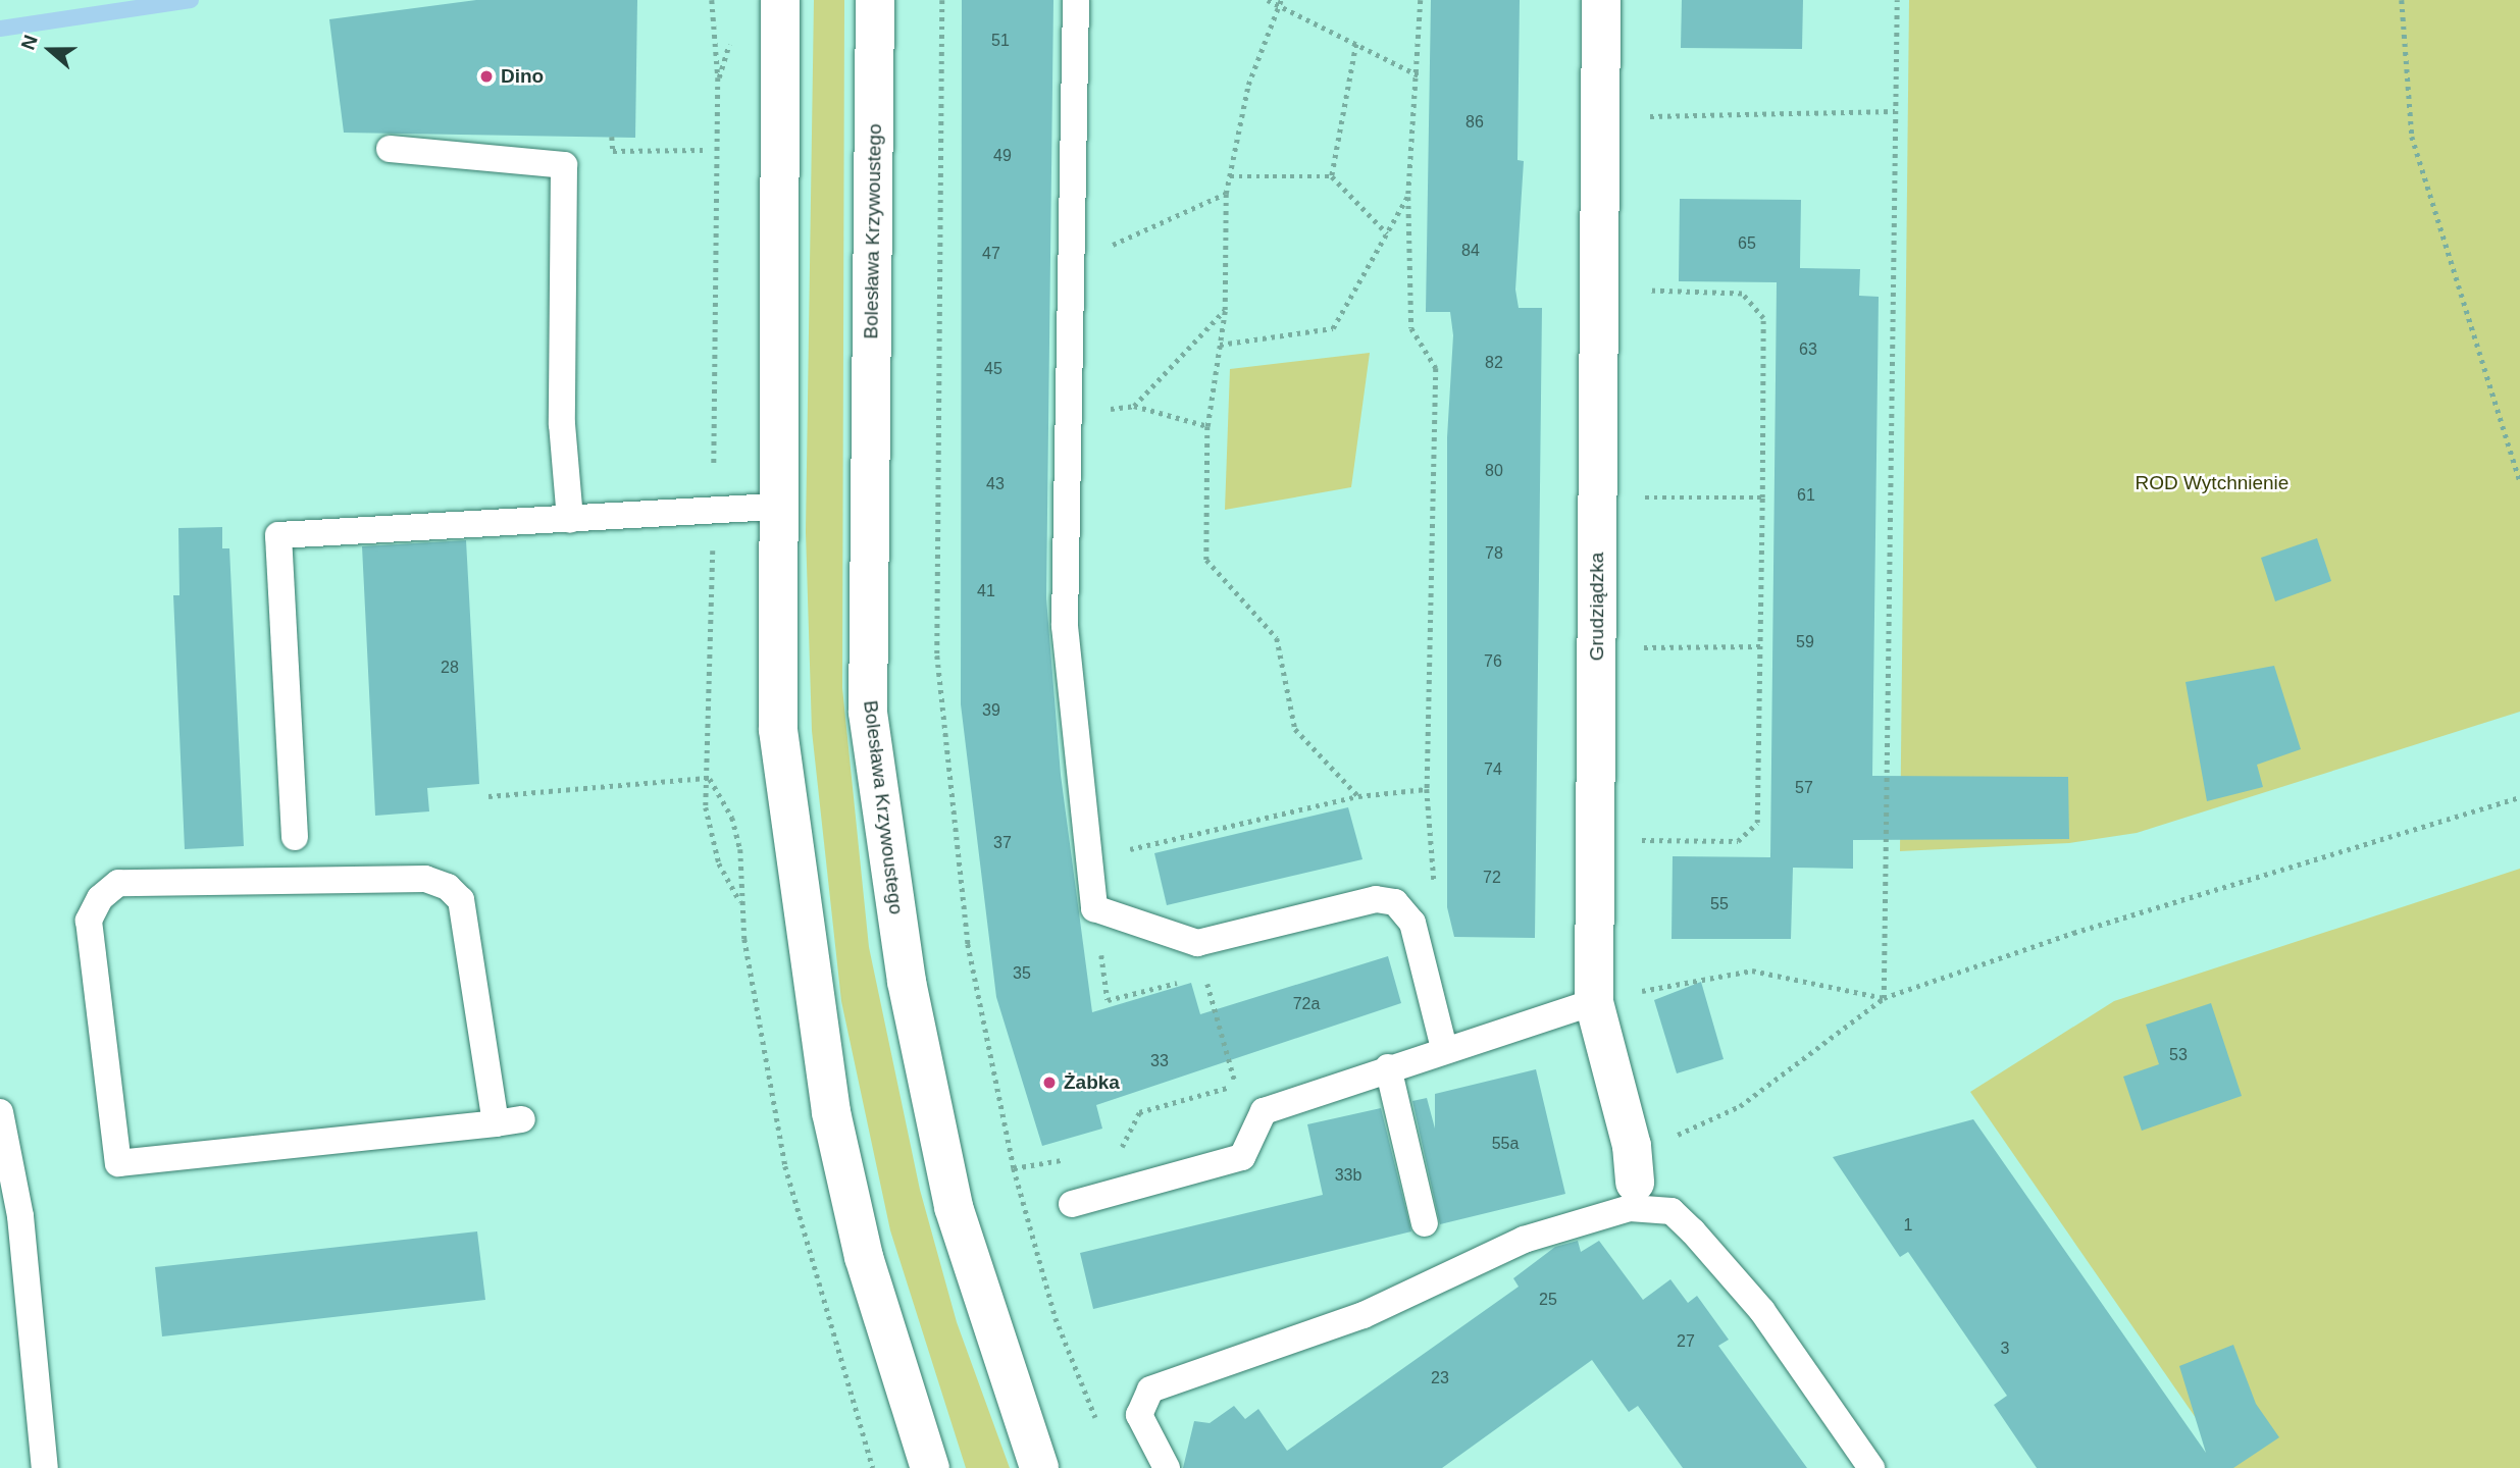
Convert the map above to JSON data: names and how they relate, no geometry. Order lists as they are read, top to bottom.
{
  "streets": {
    "main road": ["Bolesława Krzywoustego", "Grudziądzka"]
  },
  "parks": ["ROD Wytchnienie"],
  "places": ["Dino", "Żabka"],
  "house_numbers": [
    "51",
    "86",
    "49",
    "65",
    "84",
    "47",
    "63",
    "82",
    "45",
    "80",
    "43",
    "61",
    "78",
    "41",
    "59",
    "76",
    "28",
    "39",
    "74",
    "57",
    "37",
    "72",
    "55",
    "35",
    "72a",
    "53",
    "33",
    "55a",
    "33b",
    "1",
    "25",
    "27",
    "3",
    "23"
  ],
  "north": "left"
}
